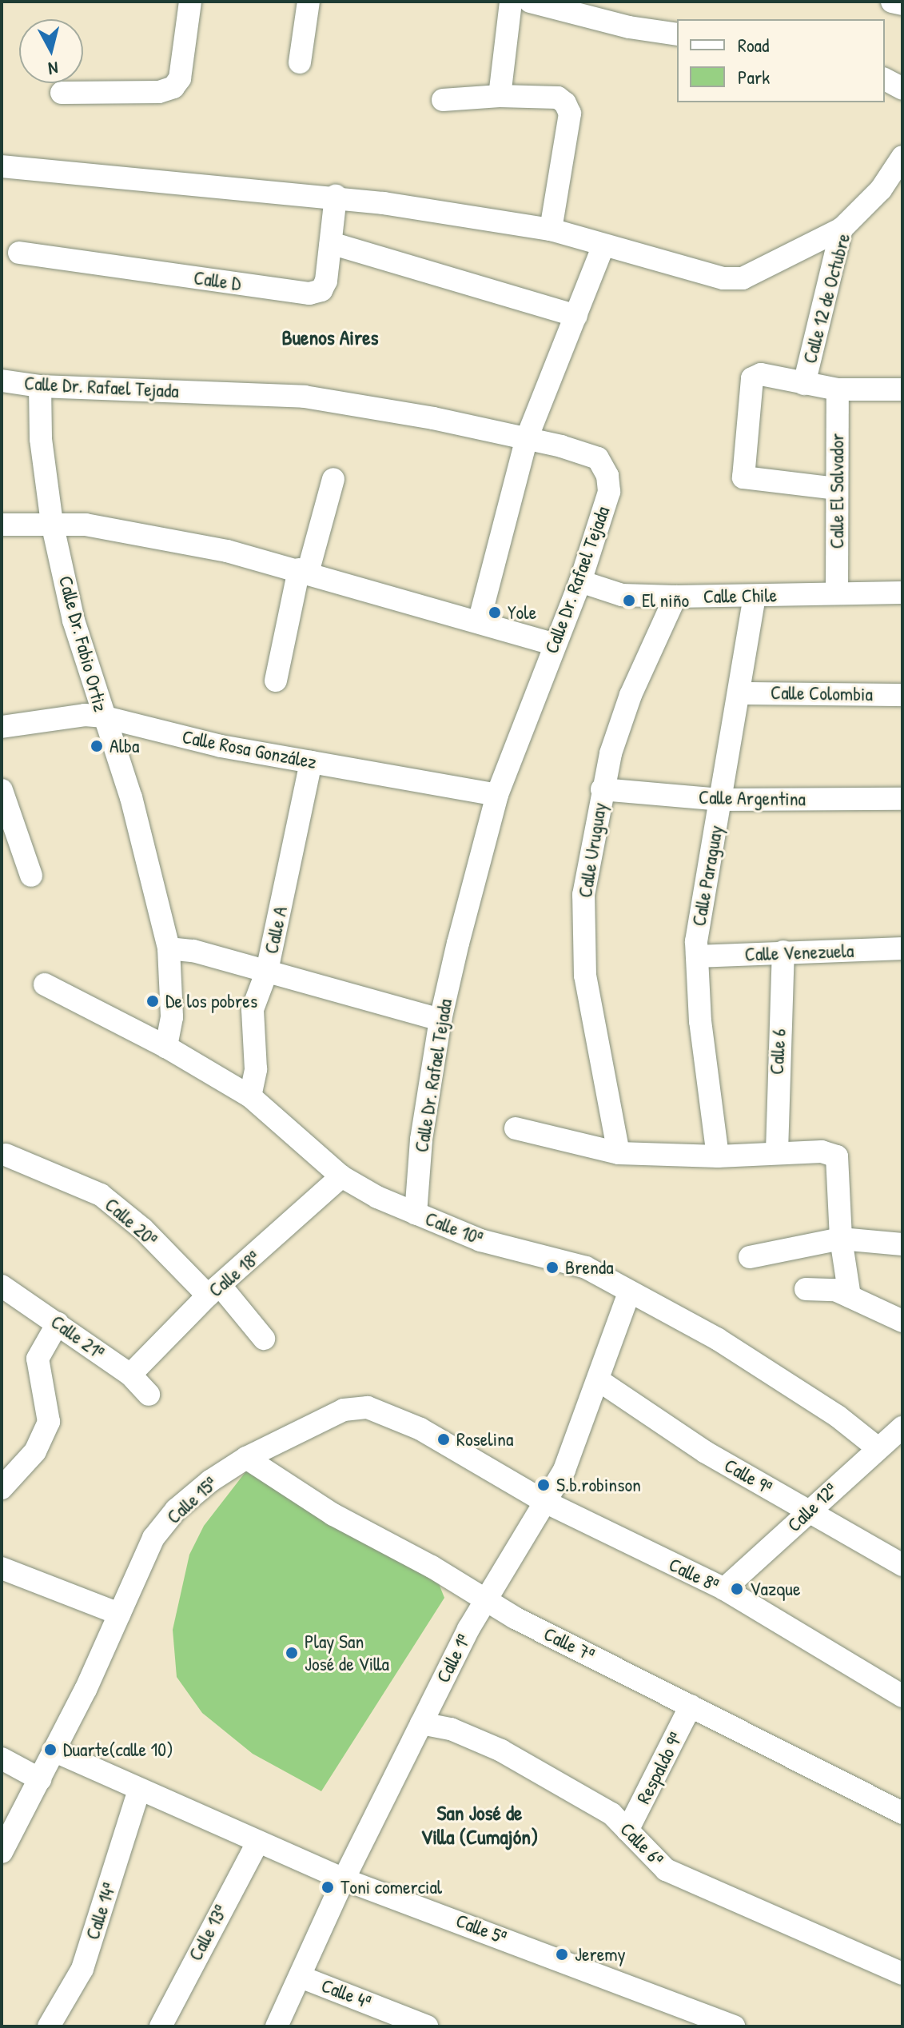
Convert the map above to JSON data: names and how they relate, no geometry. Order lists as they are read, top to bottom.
{
  "streets": {
    "street": [
      "Calle D",
      "Calle 12 de Octubre",
      "Calle Dr. Rafael Tejada",
      "Calle El Salvador",
      "Calle Chile",
      "Calle Dr. Fabio Ortiz",
      "Calle Colombia",
      "Calle Rosa González",
      "Calle Argentina",
      "Calle Uruguay",
      "Calle Paraguay",
      "Calle A",
      "Calle Venezuela",
      "Calle 6",
      "Calle 20ª",
      "Calle 10ª",
      "Calle 18ª",
      "Calle 21ª",
      "Calle 9ª",
      "Calle 15ª",
      "Calle 12ª",
      "Calle 8ª",
      "Calle 7ª",
      "Calle 1ª",
      "Respaldo 9ª",
      "Calle 6ª",
      "Calle 14ª",
      "Calle 5ª",
      "Calle 13ª",
      "Calle 4ª"
    ]
  },
  "crossings": [
    ["Calle Dr. Rafael Tejada", "Calle Chile"],
    ["Calle Dr. Rafael Tejada", "Calle Dr. Fabio Ortiz"],
    ["Calle Dr. Rafael Tejada", "Calle Rosa González"],
    ["Calle Dr. Rafael Tejada", "Calle 10ª"],
    ["Calle El Salvador", "Calle Chile"],
    ["Calle Chile", "Calle Uruguay"],
    ["Calle Chile", "Calle Paraguay"],
    ["Calle Dr. Fabio Ortiz", "Calle Rosa González"],
    ["Calle Dr. Fabio Ortiz", "Calle 10ª"],
    ["Calle Colombia", "Calle Paraguay"],
    ["Calle Rosa González", "Calle A"],
    ["Calle Argentina", "Calle Uruguay"],
    ["Calle Argentina", "Calle Paraguay"],
    ["Calle Paraguay", "Calle Venezuela"],
    ["Calle A", "Calle 10ª"],
    ["Calle Venezuela", "Calle 6"],
    ["Calle 20ª", "Calle 18ª"],
    ["Calle 10ª", "Calle 18ª"],
    ["Calle 10ª", "Calle 12ª"],
    ["Calle 10ª", "Calle 1ª"],
    ["Calle 18ª", "Calle 21ª"],
    ["Calle 9ª", "Calle 12ª"],
    ["Calle 9ª", "Calle 1ª"],
    ["Calle 15ª", "Calle 8ª"],
    ["Calle 15ª", "Calle 7ª"],
    ["Calle 15ª", "Calle 1ª"],
    ["Calle 15ª", "Calle 5ª"],
    ["Calle 12ª", "Calle 8ª"],
    ["Calle 8ª", "Calle 1ª"],
    ["Calle 7ª", "Calle 1ª"],
    ["Calle 7ª", "Respaldo 9ª"],
    ["Calle 1ª", "Calle 6ª"],
    ["Calle 1ª", "Calle 5ª"],
    ["Calle 1ª", "Calle 4ª"],
    ["Respaldo 9ª", "Calle 6ª"],
    ["Calle 14ª", "Calle 5ª"],
    ["Calle 5ª", "Calle 13ª"]
  ],
  "districts": ["Buenos Aires", "San José de Villa (Cumajón)"],
  "places": [
    "El niño",
    "Yole",
    "Alba",
    "De los pobres",
    "Brenda",
    "Roselina",
    "S.b.robinson",
    "Vazque",
    "Play San José de Villa",
    "Duarte(calle 10)",
    "Toni comercial",
    "Jeremy"
  ],
  "legend": ["Road", "Park"],
  "north": "bottom"
}
